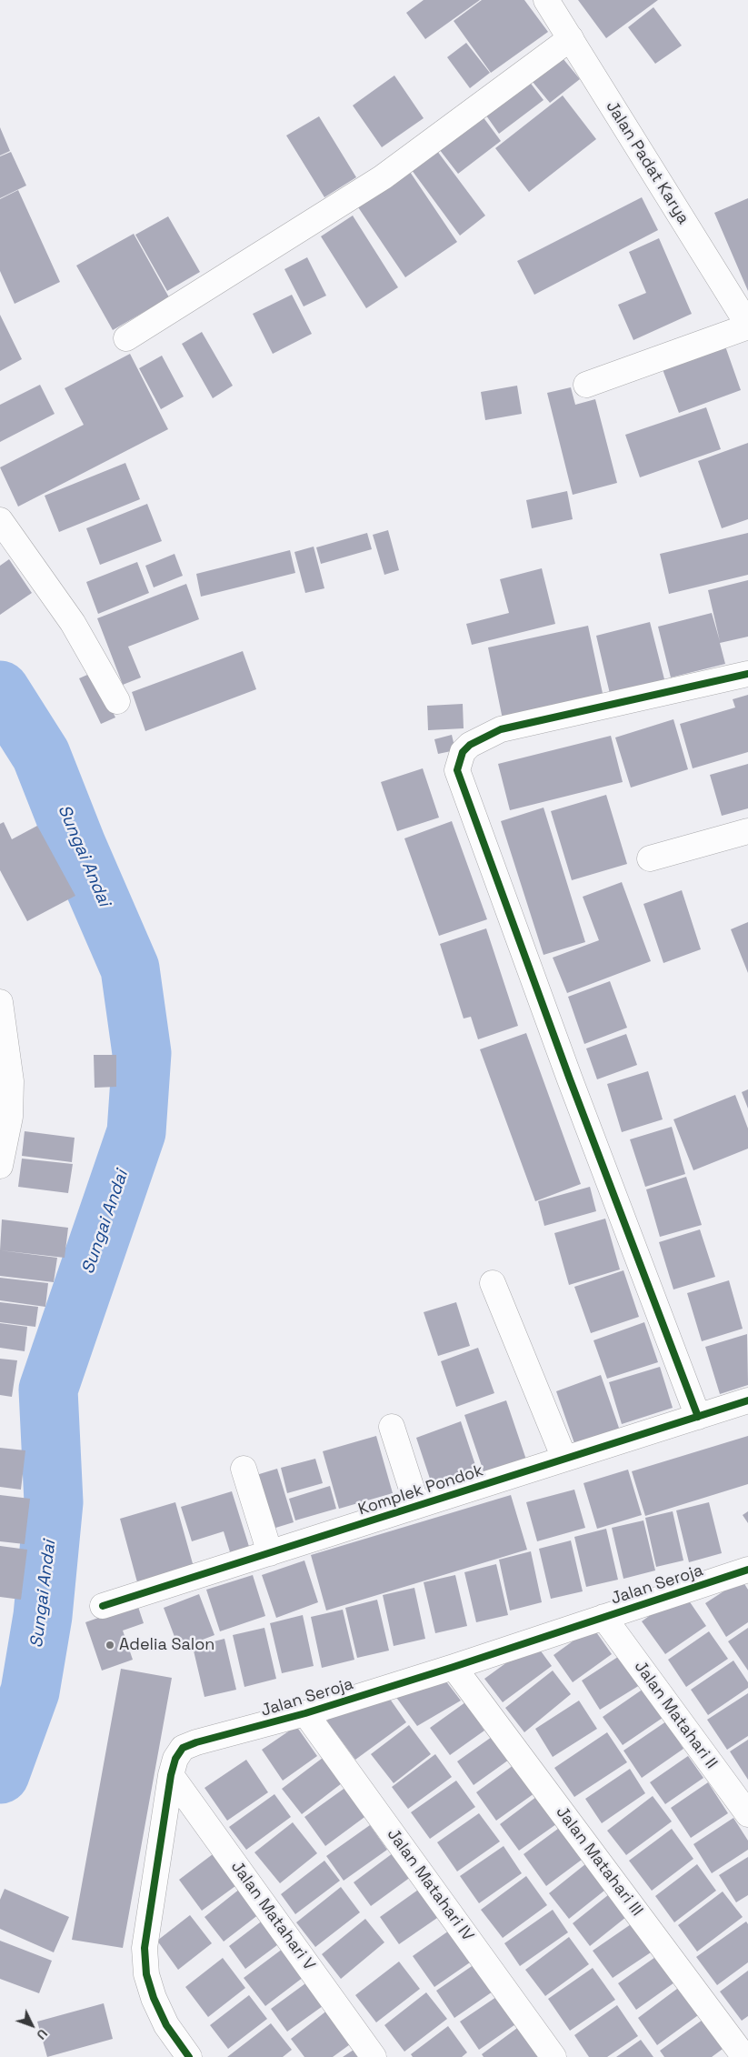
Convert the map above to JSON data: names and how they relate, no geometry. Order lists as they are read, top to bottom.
{
  "streets": {
    "street": [
      "Jalan Padat Karya",
      "Komplek Pondok",
      "Jalan Seroja",
      "Jalan Matahari II",
      "Jalan Matahari III",
      "Jalan Matahari IV",
      "Jalan Matahari V"
    ]
  },
  "crossings": [
    ["Jalan Seroja", "Jalan Matahari II"],
    ["Jalan Seroja", "Jalan Matahari III"],
    ["Jalan Seroja", "Jalan Matahari IV"],
    ["Jalan Seroja", "Jalan Matahari V"]
  ],
  "water": ["Sungai Andai"],
  "places": ["Adelia Salon"],
  "north": "bottom right"
}
